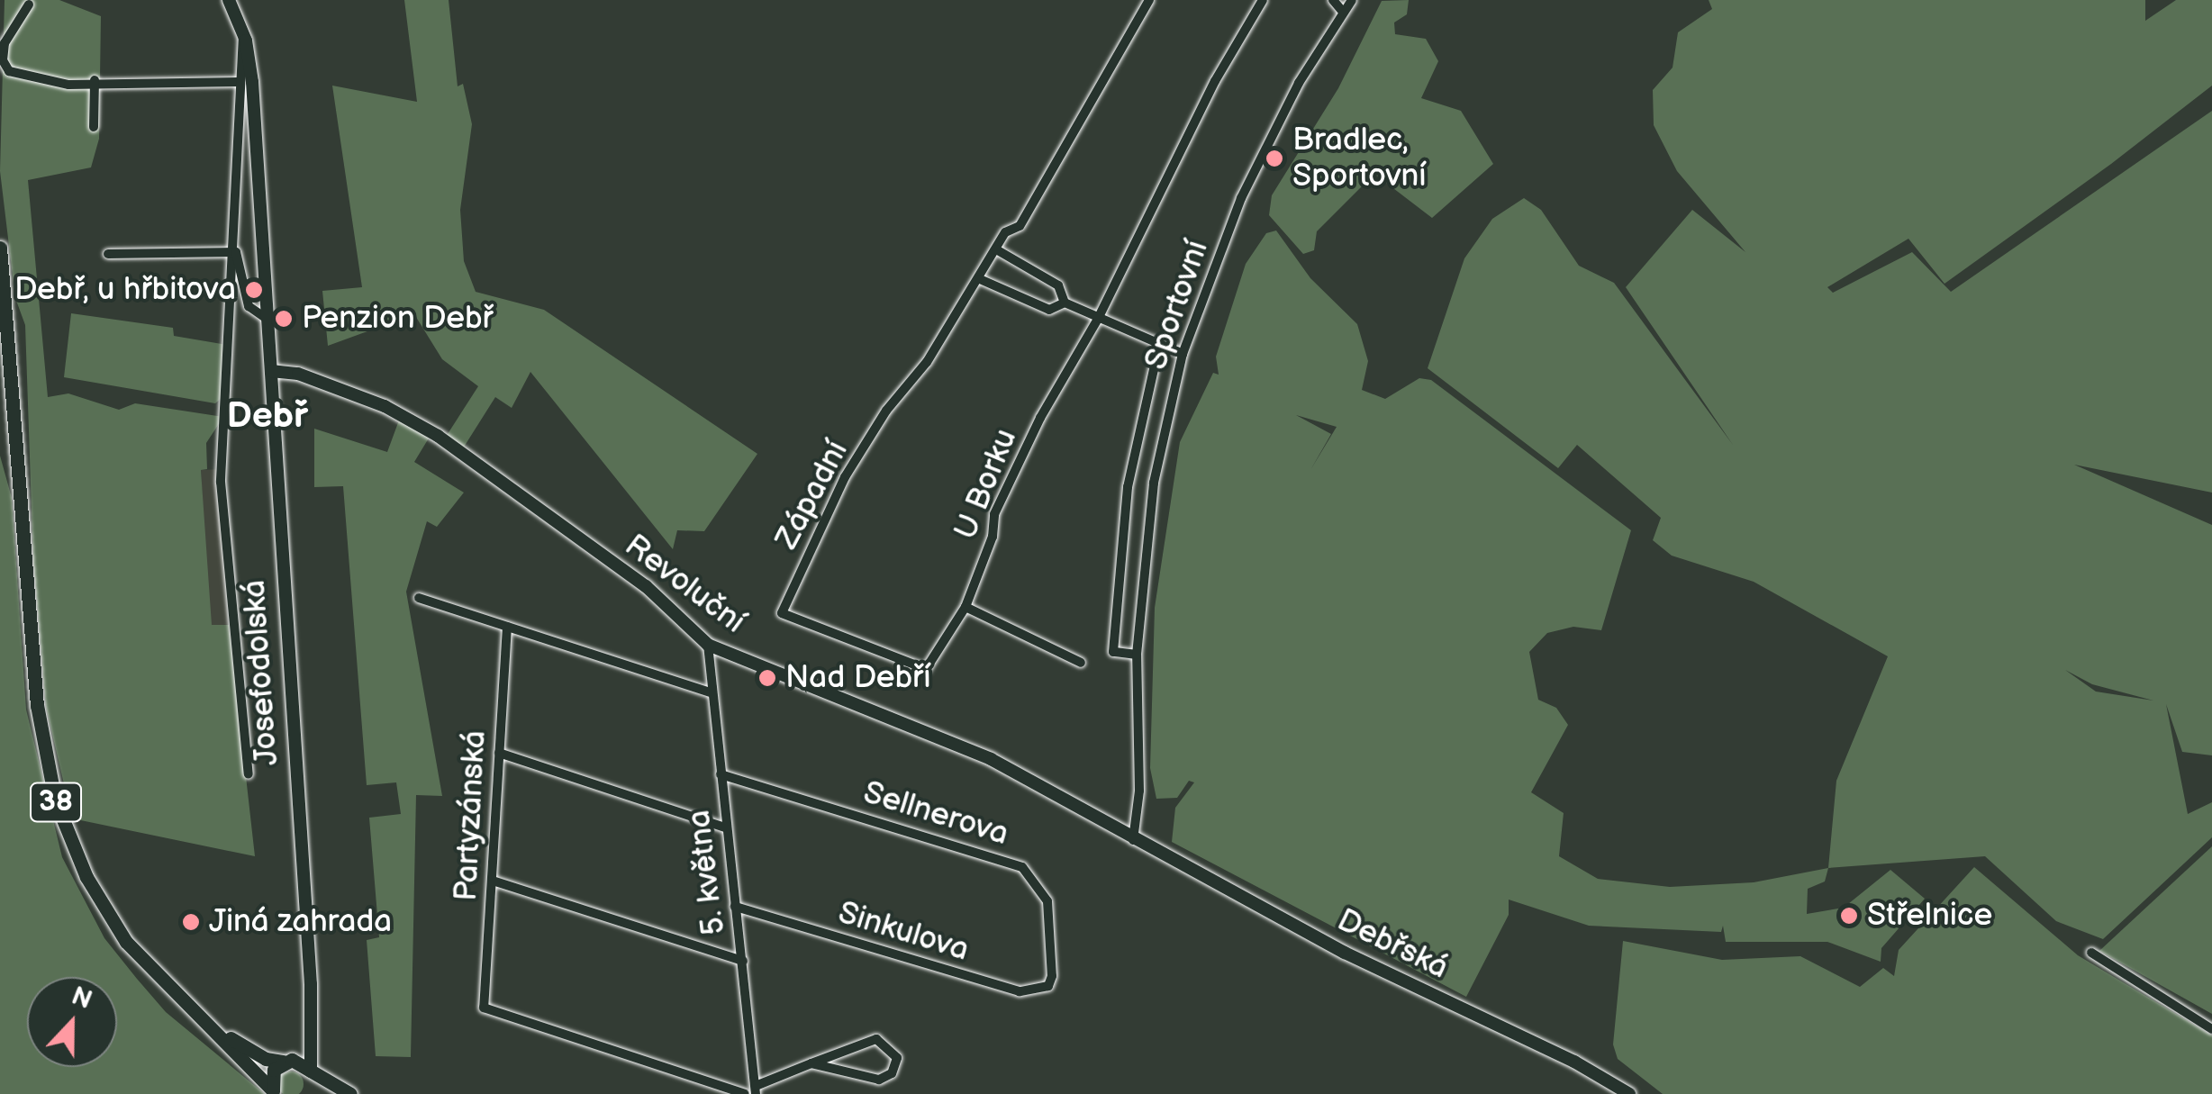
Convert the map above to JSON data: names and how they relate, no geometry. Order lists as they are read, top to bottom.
{
  "streets": {
    "main road": [
      "Revoluční",
      "Josefodolská",
      "38",
      "Debřská"
    ],
    "street": [
      "Sportovní",
      "U Borku",
      "Západní",
      "Sellnerova",
      "Partyzánská",
      "5. května",
      "Sinkulova"
    ]
  },
  "crossings": [
    ["Sportovní", "Revoluční"],
    ["Sportovní", "Debřská"],
    ["U Borku", "Západní"],
    ["Revoluční", "Josefodolská"],
    ["Revoluční", "5. května"],
    ["Revoluční", "Debřská"],
    ["Josefodolská", "38"],
    ["Sellnerova", "5. května"],
    ["Sellnerova", "Sinkulova"],
    ["5. května", "Sinkulova"]
  ],
  "districts": ["Debř"],
  "places": [
    "Bradlec, Sportovní",
    "Debř, u hřbitova",
    "Penzion Debř",
    "Nad Debří",
    "Střelnice",
    "Jiná zahrada"
  ],
  "north": "top"
}
